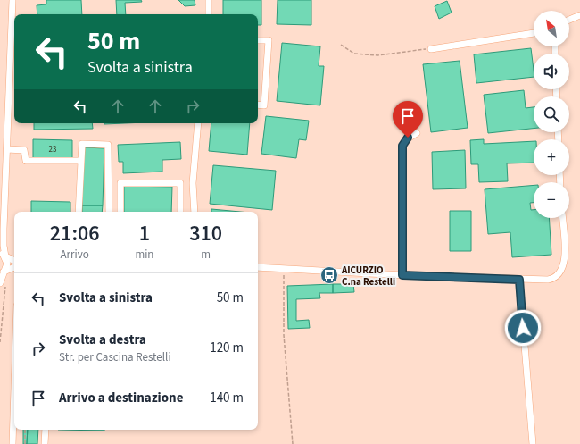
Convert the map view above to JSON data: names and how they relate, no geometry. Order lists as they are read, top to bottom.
{
  "places": {
    "bus stop": ["AICURZIO C.na Restelli"]
  },
  "house_numbers": ["23"],
  "north": "top left",
  "page": {
    "map_buttons": ["+", "−"],
    "turn": ["50 m", "Svolta a sinistra"],
    "eta": [
      "21:06",
      "Arrivo",
      "1",
      "min",
      "310",
      "m"
    ],
    "list": [
      {
        "name": "Svolta a sinistra",
        "value": "50 m"
      },
      {
        "name": "Svolta a destra",
        "note": "Str. per Cascina Restelli",
        "value": "120 m"
      },
      {
        "name": "Arrivo a destinazione",
        "value": "140 m"
      }
    ]
  }
}
